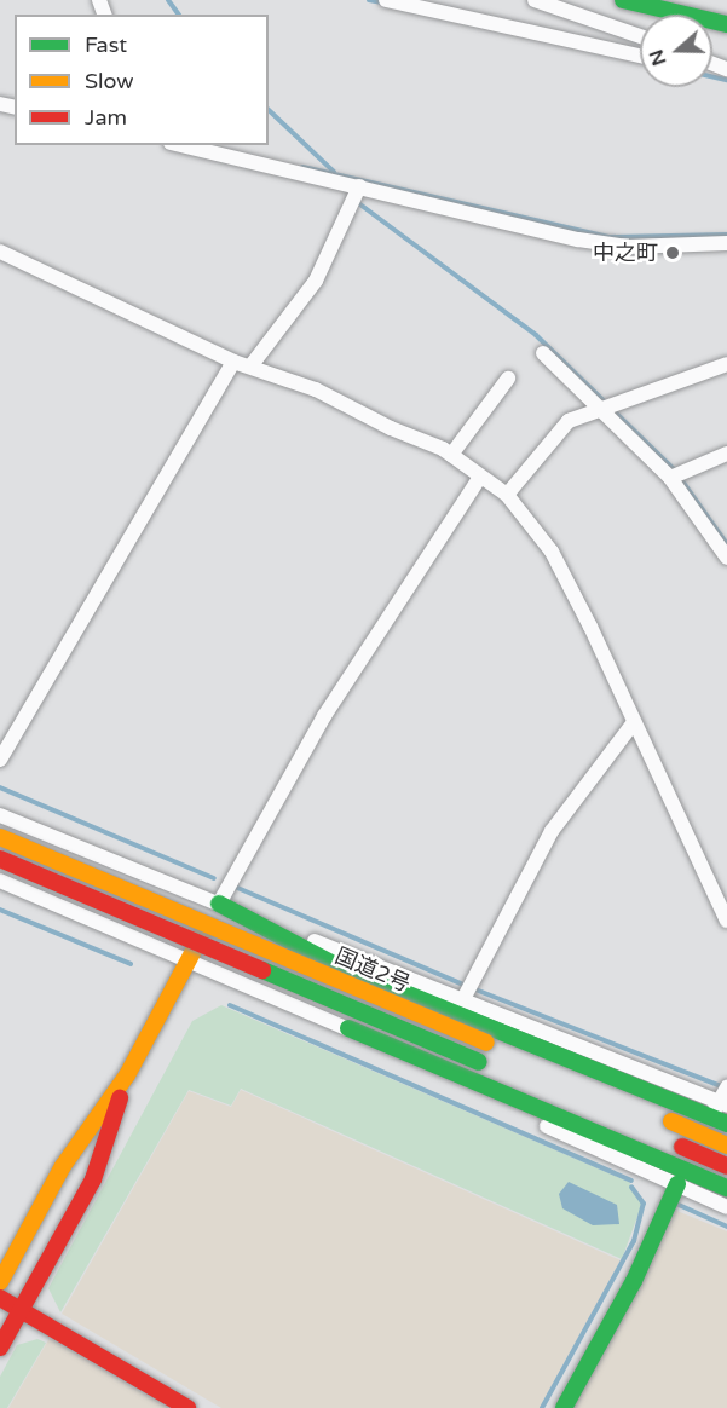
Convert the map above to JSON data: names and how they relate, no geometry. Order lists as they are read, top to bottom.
{
  "streets": {
    "main road": ["国道2号"]
  },
  "places": ["中之町"],
  "legend": ["Fast", "Slow", "Jam"],
  "north": "left"
}
